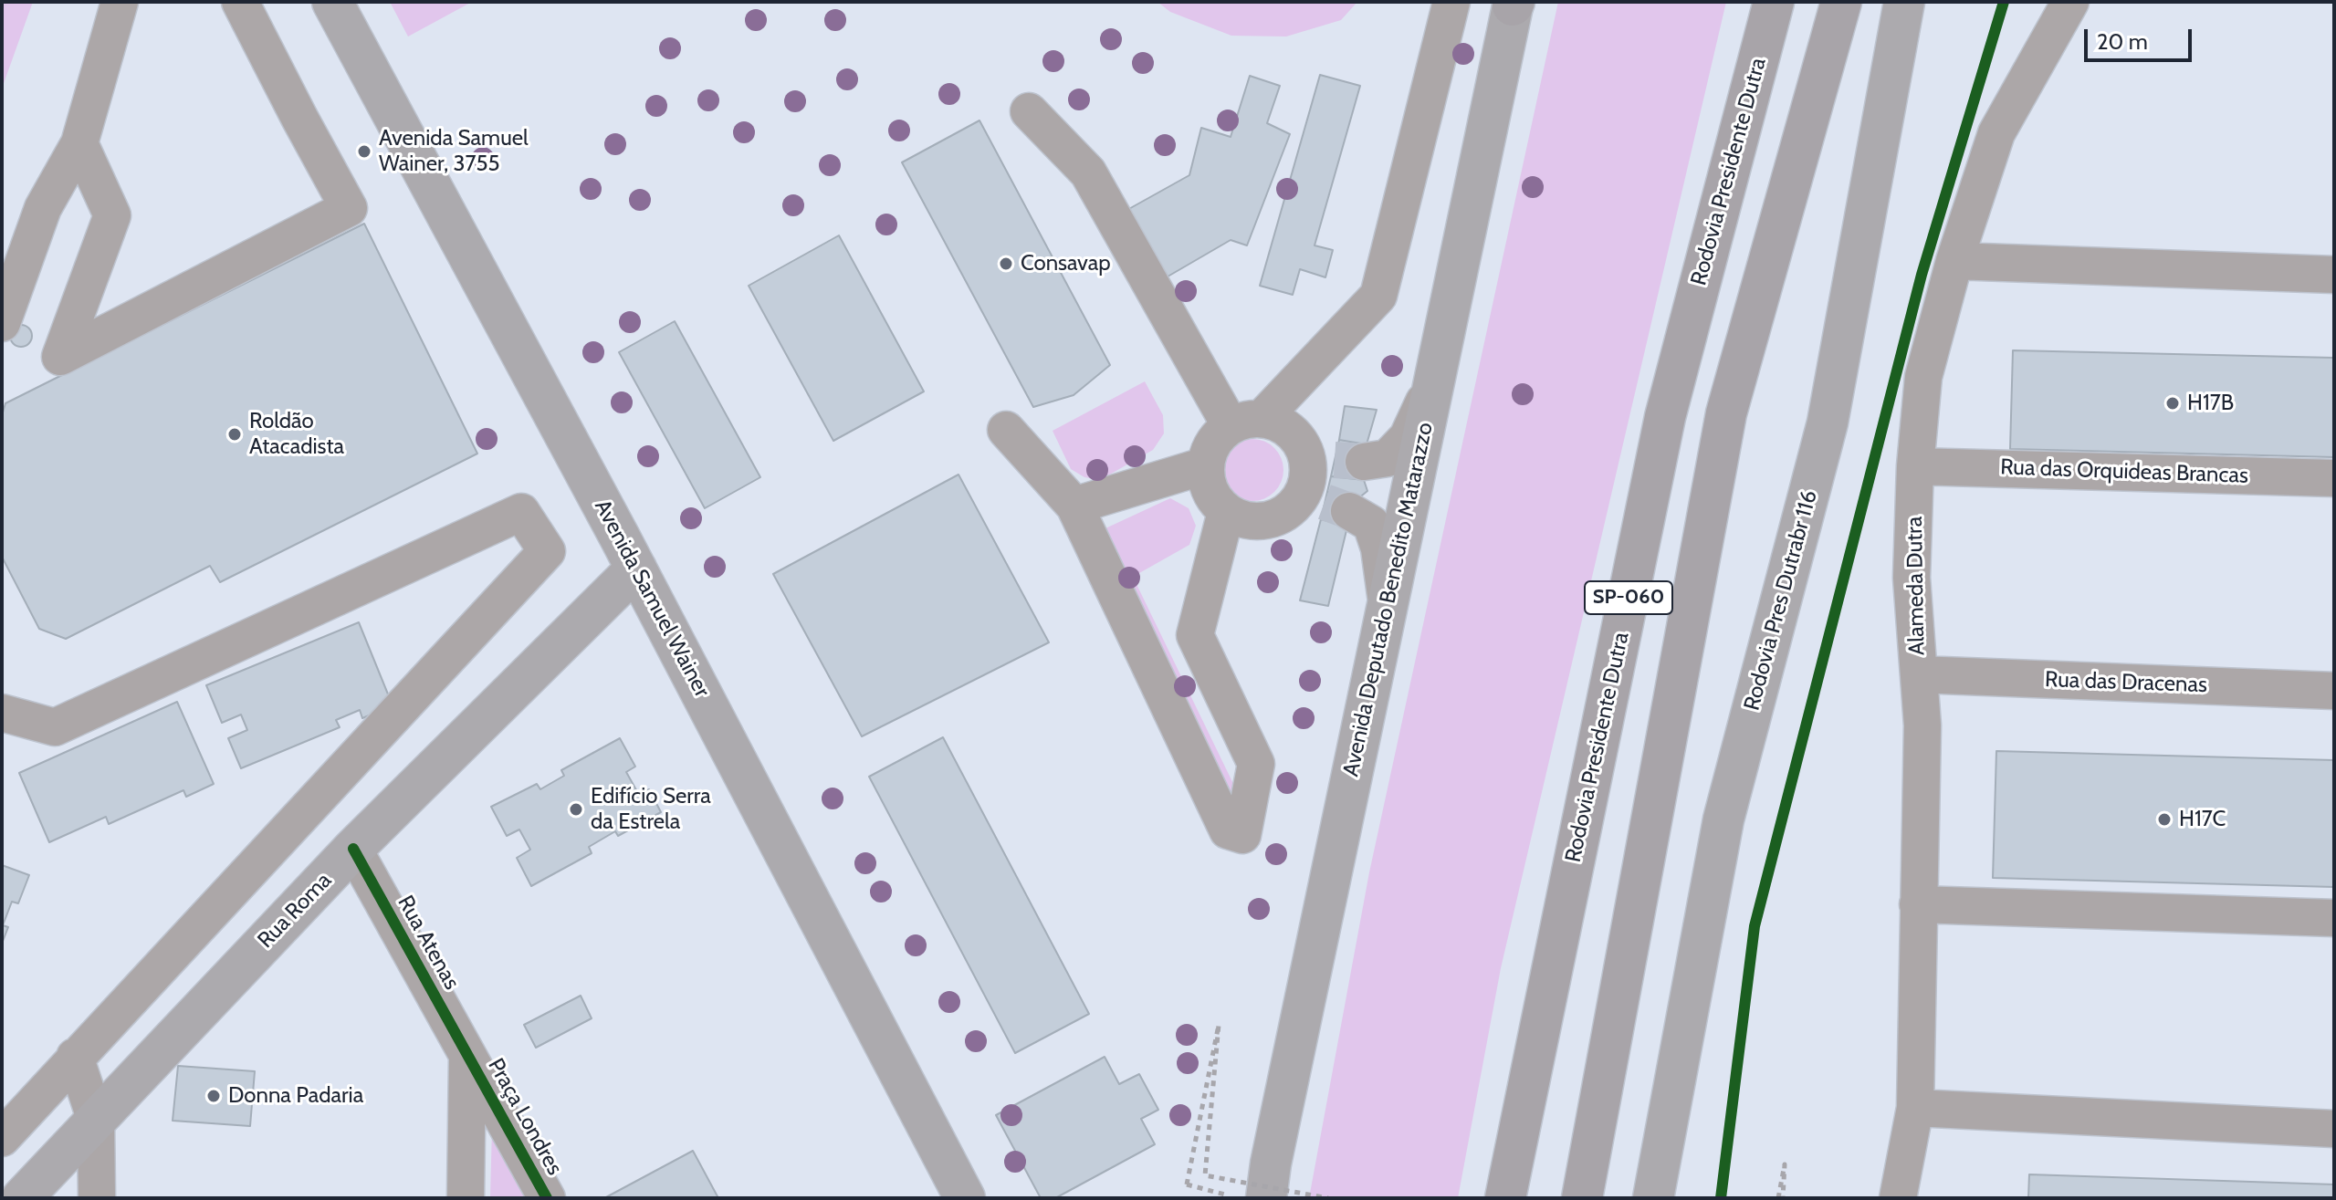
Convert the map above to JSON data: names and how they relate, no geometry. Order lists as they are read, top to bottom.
{
  "streets": {
    "highway": ["Rodovia Presidente Dutra", "SP-060"],
    "main road": [
      "Avenida Samuel Wainer",
      "Avenida Deputado Benedito Matarazzo",
      "Rodovia Pres Dutrabr 116",
      "Rua Roma"
    ],
    "street": [
      "Rua das Orquideas Brancas",
      "Alameda Dutra",
      "Rua das Dracenas",
      "Rua Atenas",
      "Praça Londres"
    ]
  },
  "crossings": [
    ["Rua das Orquideas Brancas", "Alameda Dutra"],
    ["Alameda Dutra", "Rua das Dracenas"],
    ["Avenida Samuel Wainer", "Rua Roma"],
    ["Rua Roma", "Rua Atenas"],
    ["Rua Atenas", "Praça Londres"]
  ],
  "places": [
    "Avenida Samuel Wainer, 3755",
    "Consavap",
    "H17B",
    "Roldão Atacadista",
    "Edifício Serra da Estrela",
    "H17C",
    "Donna Padaria"
  ],
  "scale_bar": "20 m"
}
